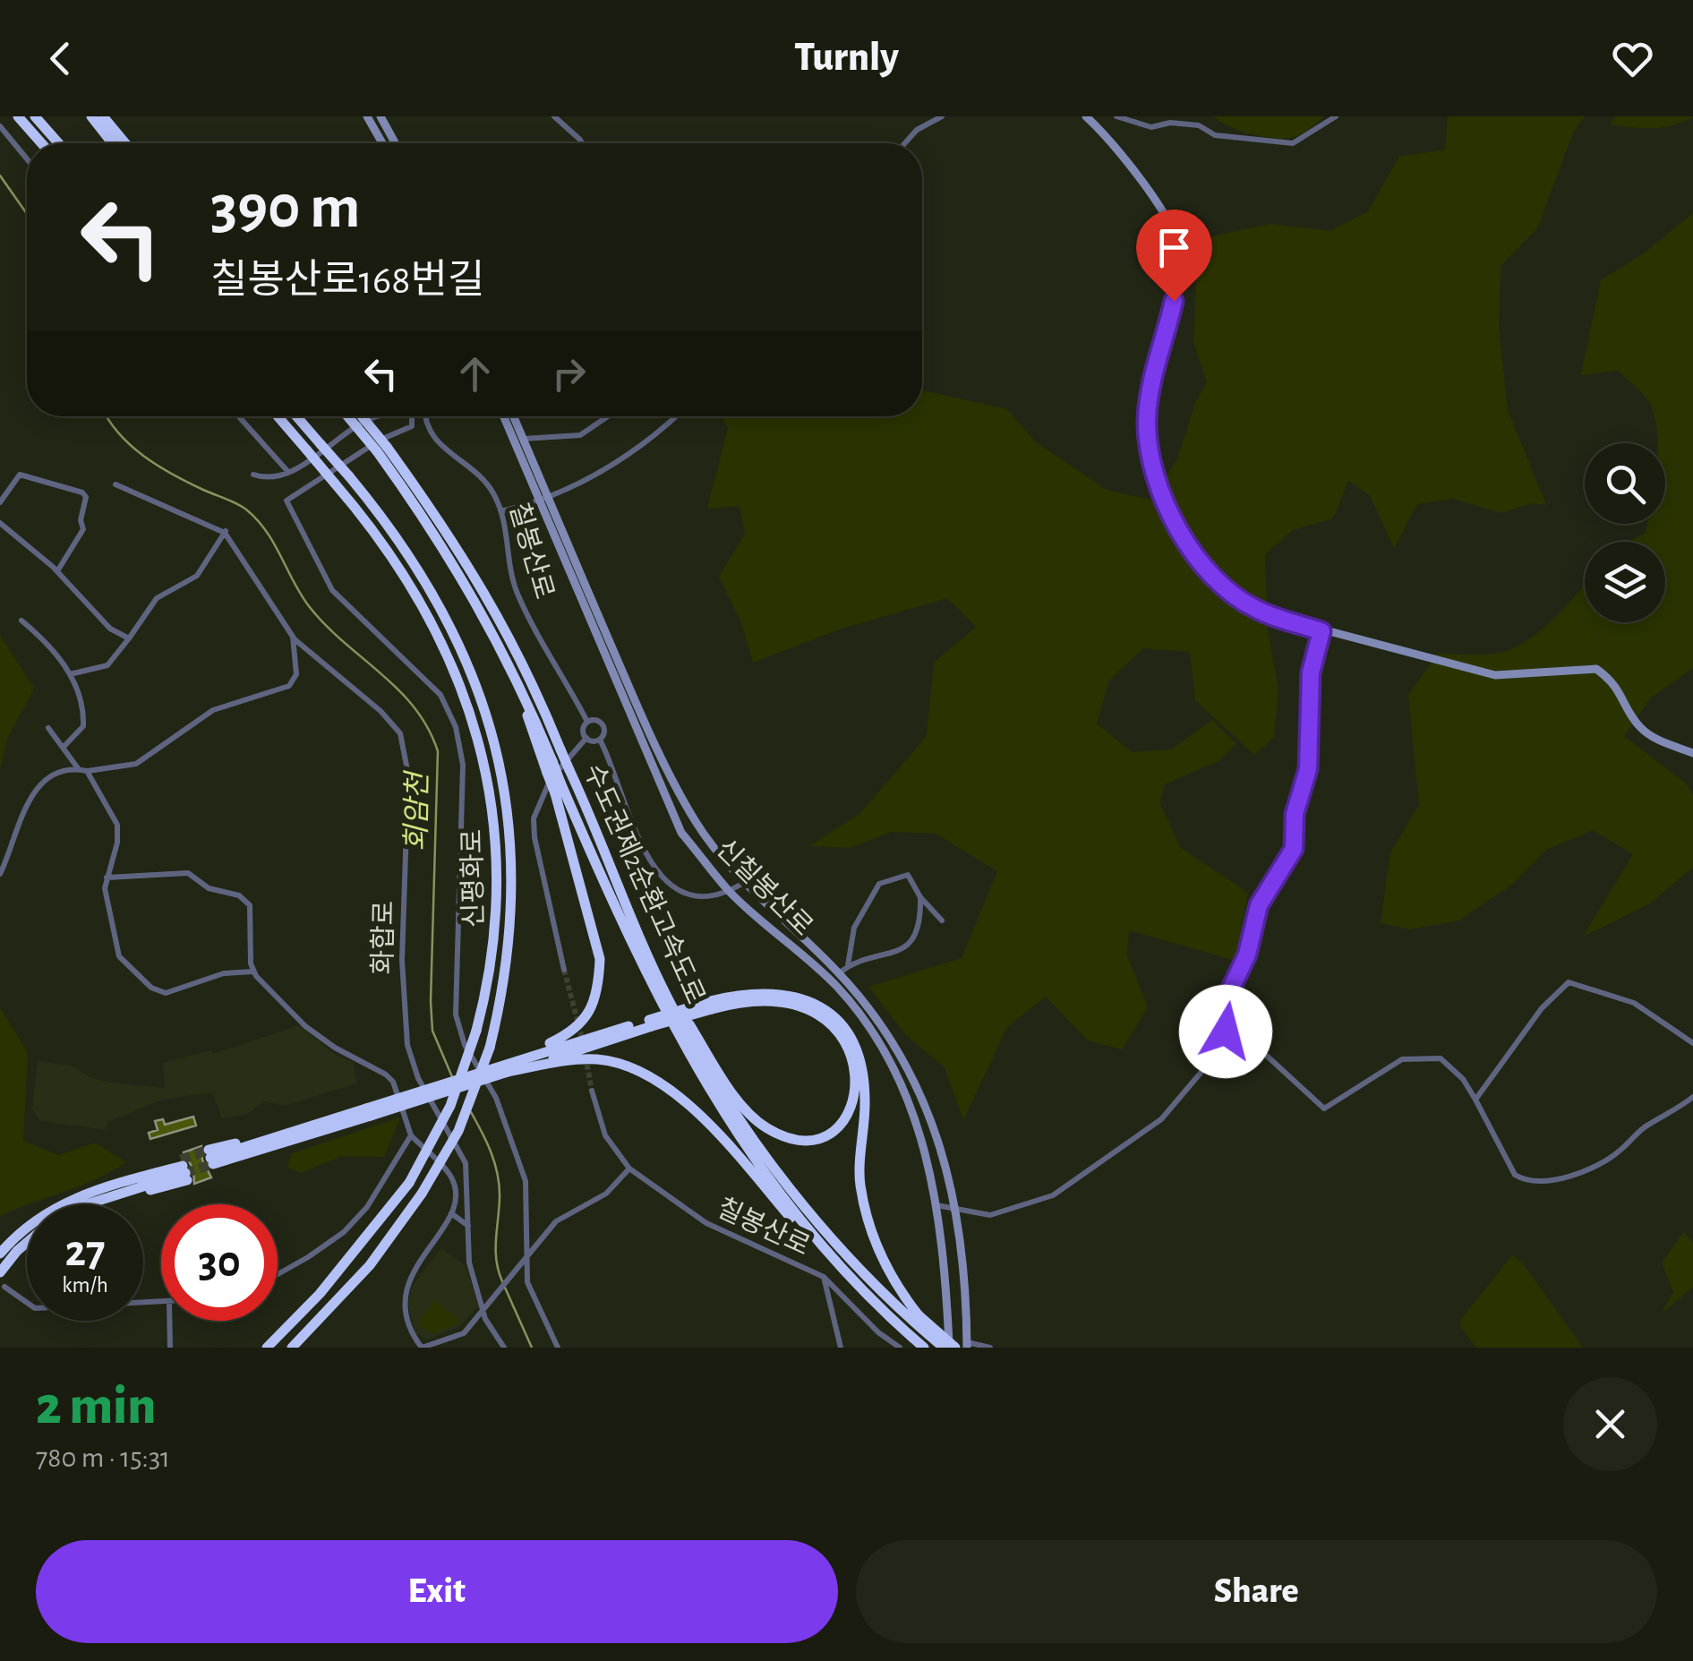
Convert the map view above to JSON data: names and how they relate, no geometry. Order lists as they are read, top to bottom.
{
  "streets": {
    "highway": ["신평화로", "수도권제2순환고속도로"],
    "street": ["칠봉산로", "신칠봉산로", "화합로"]
  },
  "water": ["회암천"],
  "page": {
    "header": "Turnly",
    "turn": ["390 m", "칠봉산로168번길"],
    "speed": "27 km/h",
    "limit": "30",
    "heading": ["2 min", "780 m · 15:31"],
    "buttons": ["Exit", "Share"]
  }
}
